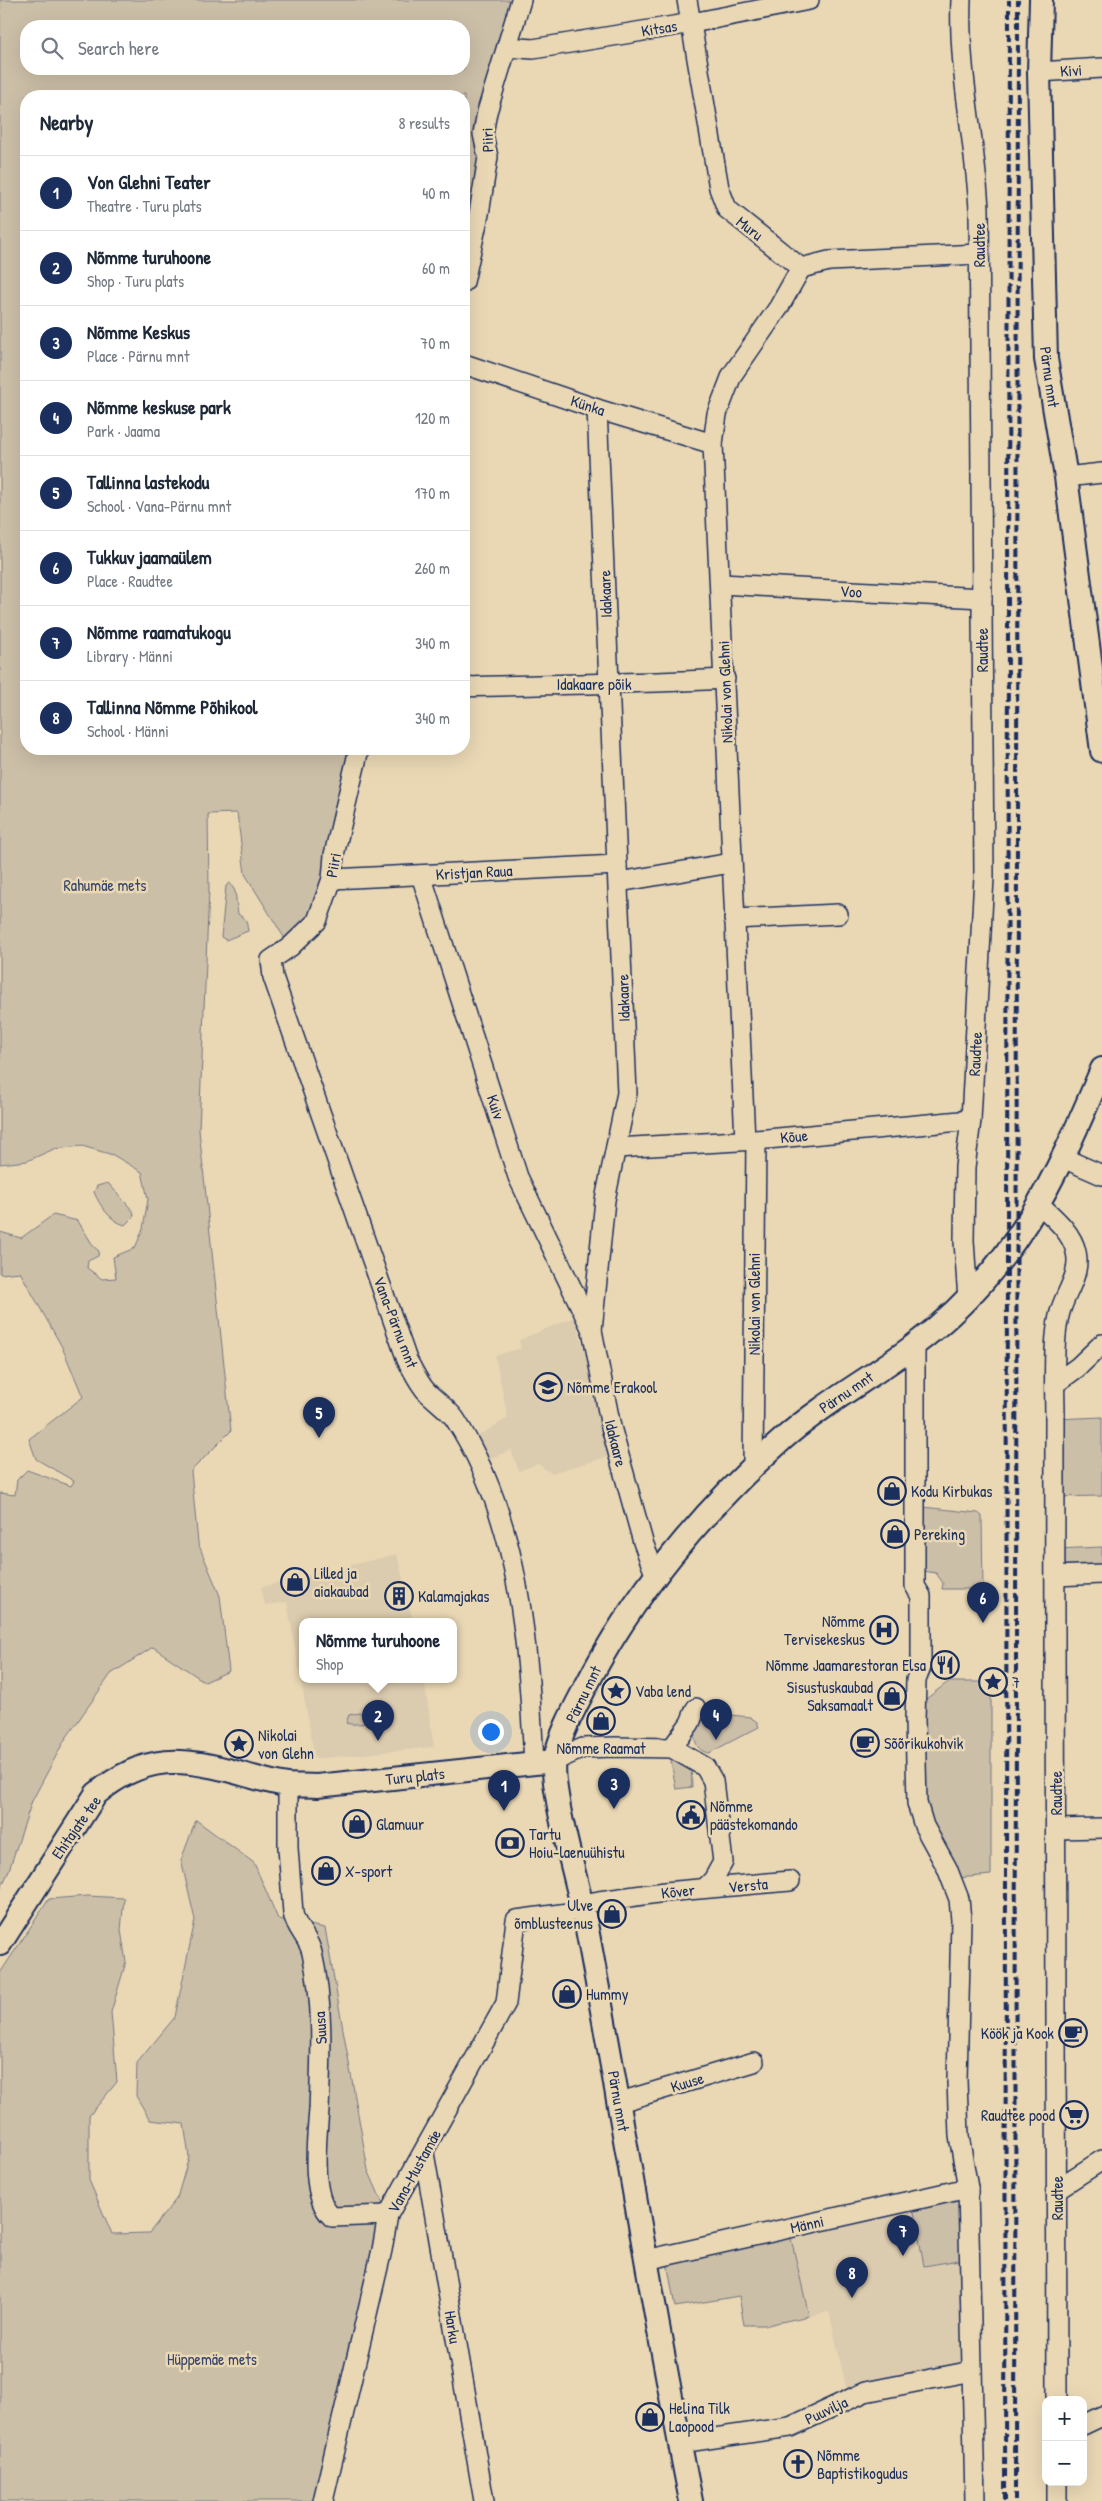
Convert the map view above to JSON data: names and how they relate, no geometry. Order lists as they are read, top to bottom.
{
  "streets": {
    "main road": ["Pärnu mnt", "Turu plats", "Ehitajate tee"],
    "street": [
      "Kitsas",
      "Kivi",
      "Piiri",
      "Muru",
      "Raudtee",
      "Künka",
      "Voo",
      "Idakaare",
      "Idakaare põik",
      "Nikolai von Glehni",
      "Kristjan Raua",
      "Kuiv",
      "Kõue",
      "Vana-Pärnu mnt",
      "Versta",
      "Kõver",
      "Suusa",
      "Kuuse",
      "Vana-Mustamäe",
      "Männi",
      "Harku",
      "Puuvilja"
    ]
  },
  "crossings": [
    ["Kitsas", "Piiri"],
    ["Kitsas", "Muru"],
    ["Kivi", "Pärnu mnt"],
    ["Piiri", "Kristjan Raua"],
    ["Piiri", "Vana-Pärnu mnt"],
    ["Muru", "Nikolai von Glehni"],
    ["Raudtee", "Pärnu mnt"],
    ["Raudtee", "Voo"],
    ["Raudtee", "Kõue"],
    ["Pärnu mnt", "Idakaare"],
    ["Pärnu mnt", "Nikolai von Glehni"],
    ["Pärnu mnt", "Vana-Pärnu mnt"],
    ["Pärnu mnt", "Turu plats"],
    ["Pärnu mnt", "Kõver"],
    ["Pärnu mnt", "Kuuse"],
    ["Pärnu mnt", "Vana-Mustamäe"],
    ["Pärnu mnt", "Männi"],
    ["Pärnu mnt", "Puuvilja"],
    ["Künka", "Idakaare"],
    ["Künka", "Nikolai von Glehni"],
    ["Voo", "Nikolai von Glehni"],
    ["Idakaare", "Idakaare põik"],
    ["Idakaare", "Kristjan Raua"],
    ["Idakaare", "Kuiv"],
    ["Idakaare", "Kõue"],
    ["Idakaare põik", "Nikolai von Glehni"],
    ["Nikolai von Glehni", "Kristjan Raua"],
    ["Nikolai von Glehni", "Kõue"],
    ["Kristjan Raua", "Kuiv"],
    ["Vana-Pärnu mnt", "Turu plats"],
    ["Turu plats", "Ehitajate tee"],
    ["Turu plats", "Suusa"],
    ["Ehitajate tee", "Suusa"],
    ["Versta", "Kõver"],
    ["Kõver", "Vana-Mustamäe"],
    ["Suusa", "Vana-Mustamäe"],
    ["Vana-Mustamäe", "Harku"]
  ],
  "parks": ["Rahumäe mets", "Hüppemäe mets"],
  "places": {
    "school or university": ["Nõmme Erakool"],
    "shop": [
      "Kodu Kirbukas",
      "Pereking",
      "Lilled ja aiakaubad",
      "Sisustuskaubad Saksamaalt",
      "Nõmme Raamat",
      "Glamuur",
      "X-sport",
      "Ulve õmblusteenus",
      "Hummy",
      "Helina Tilk Laopood"
    ],
    "building": ["Kalamajakas"],
    "hospital": ["Nõmme Tervisekeskus"],
    "restaurant": ["Nõmme Jaamarestoran Elsa"],
    "place": ["7", "Vaba lend", "Nikolai von Glehn"],
    "cafe": ["Sõõrikukohvik", "Köök ja Kook"],
    "public building": ["Nõmme päästekomando"],
    "bank": ["Tartu Hoiu-laenuühistu"],
    "supermarket": ["Raudtee pood"],
    "church": ["Nõmme Baptistikogudus"]
  },
  "page": {
    "search": "Search here",
    "heading": ["Nearby", "8 results"],
    "list": [
      {
        "mark": "1",
        "name": "Von Glehni Teater",
        "note": "Theatre · Turu plats",
        "value": "40 m"
      },
      {
        "mark": "2",
        "name": "Nõmme turuhoone",
        "note": "Shop · Turu plats",
        "value": "60 m"
      },
      {
        "mark": "3",
        "name": "Nõmme Keskus",
        "note": "Place · Pärnu mnt",
        "value": "70 m"
      },
      {
        "mark": "4",
        "name": "Nõmme keskuse park",
        "note": "Park · Jaama",
        "value": "120 m"
      },
      {
        "mark": "5",
        "name": "Tallinna lastekodu",
        "note": "School · Vana-Pärnu mnt",
        "value": "170 m"
      },
      {
        "mark": "6",
        "name": "Tukkuv jaamaülem",
        "note": "Place · Raudtee",
        "value": "260 m"
      },
      {
        "mark": "7",
        "name": "Nõmme raamatukogu",
        "note": "Library · Männi",
        "value": "340 m"
      },
      {
        "mark": "8",
        "name": "Tallinna Nõmme Põhikool",
        "note": "School · Männi",
        "value": "340 m"
      }
    ],
    "pins": [
      "5",
      "6",
      "4",
      "2",
      "3",
      "1",
      "7",
      "8"
    ],
    "popup": ["Nõmme turuhoone", "Shop"],
    "map_buttons": ["+", "−"]
  }
}
